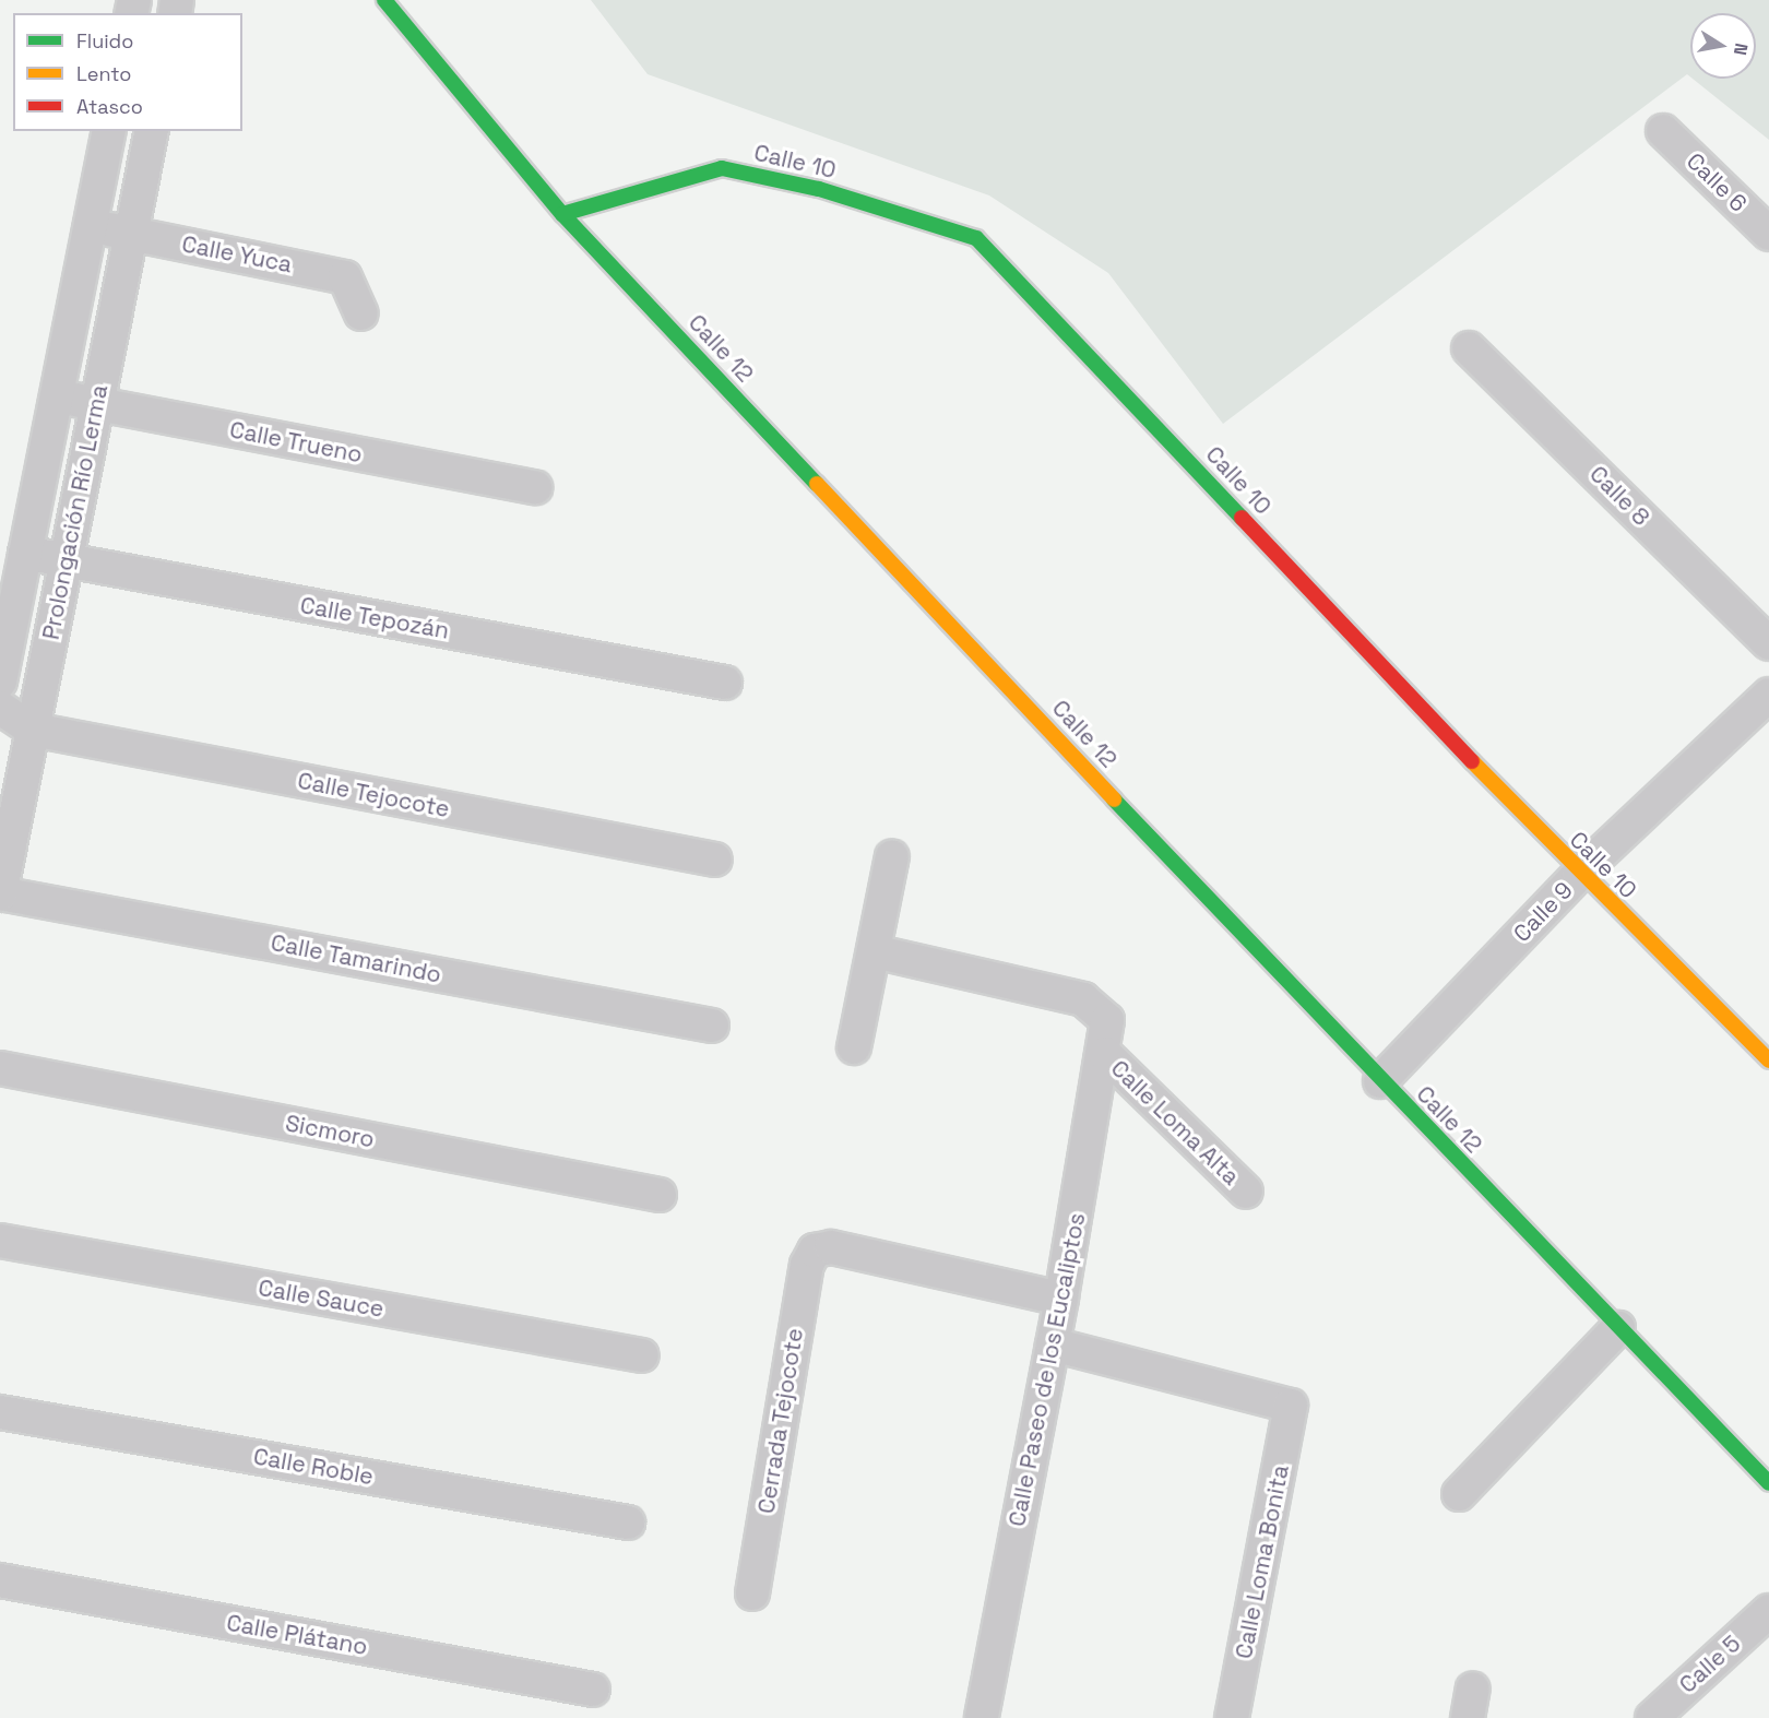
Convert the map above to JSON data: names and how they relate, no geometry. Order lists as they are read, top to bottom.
{
  "streets": {
    "street": [
      "Calle 10",
      "Calle 6",
      "Calle Yuca",
      "Calle 12",
      "Calle Trueno",
      "Calle 8",
      "Prolongación Río Lerma",
      "Calle Tepozán",
      "Calle Tejocote",
      "Calle 9",
      "Calle Tamarindo",
      "Calle Loma Alta",
      "Sicmoro",
      "Calle Sauce",
      "Calle Paseo de los Eucaliptos",
      "Cerrada Tejocote",
      "Calle Roble",
      "Calle Loma Bonita",
      "Calle Plátano",
      "Calle 5"
    ]
  },
  "crossings": [
    ["Calle 10", "Calle 12"],
    ["Calle 10", "Calle 9"],
    ["Calle Yuca", "Prolongación Río Lerma"],
    ["Calle 12", "Calle 9"],
    ["Calle Trueno", "Prolongación Río Lerma"],
    ["Prolongación Río Lerma", "Calle Tepozán"],
    ["Prolongación Río Lerma", "Calle Tejocote"],
    ["Prolongación Río Lerma", "Calle Tamarindo"],
    ["Calle Loma Alta", "Calle Paseo de los Eucaliptos"],
    ["Calle Paseo de los Eucaliptos", "Cerrada Tejocote"],
    ["Calle Paseo de los Eucaliptos", "Calle Loma Bonita"]
  ],
  "legend": ["Fluido", "Lento", "Atasco"],
  "north": "right"
}
